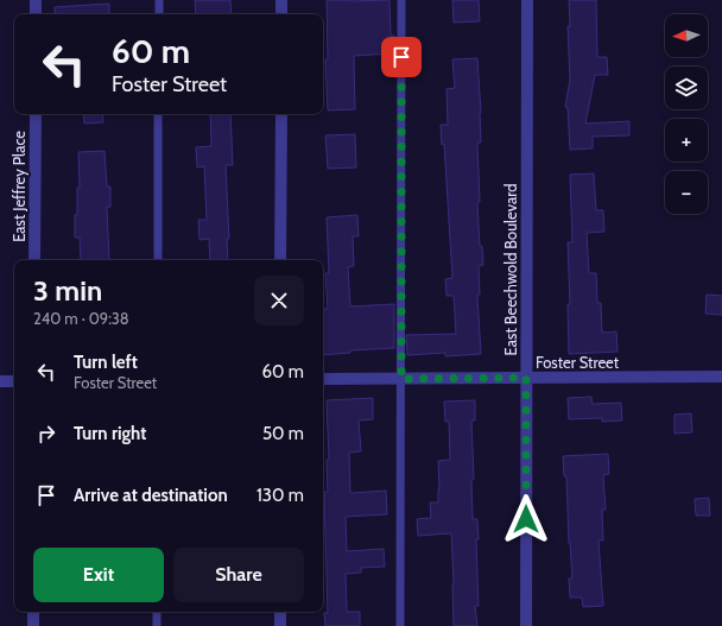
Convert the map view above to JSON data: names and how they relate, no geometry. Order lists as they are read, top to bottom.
{
  "streets": {
    "street": ["East Jeffrey Place", "East Beechwold Boulevard", "Foster Street"]
  },
  "crossings": [
    ["East Beechwold Boulevard", "Foster Street"]
  ],
  "north": "left",
  "page": {
    "map_buttons": ["+", "−"],
    "turn": ["60 m", "Foster Street"],
    "heading": ["3 min", "240 m · 09:38"],
    "list": [
      {
        "name": "Turn left",
        "note": "Foster Street",
        "value": "60 m"
      },
      {
        "name": "Turn right",
        "value": "50 m"
      },
      {
        "name": "Arrive at destination",
        "value": "130 m"
      }
    ],
    "buttons": ["Exit", "Share"]
  }
}
